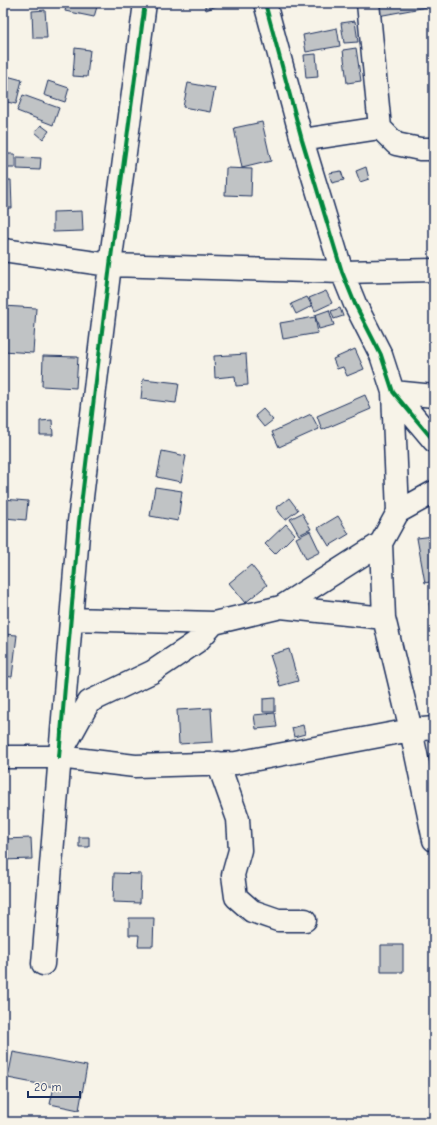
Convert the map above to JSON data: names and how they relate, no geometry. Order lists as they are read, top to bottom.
{
  "scale_bar": "20 m"
}
